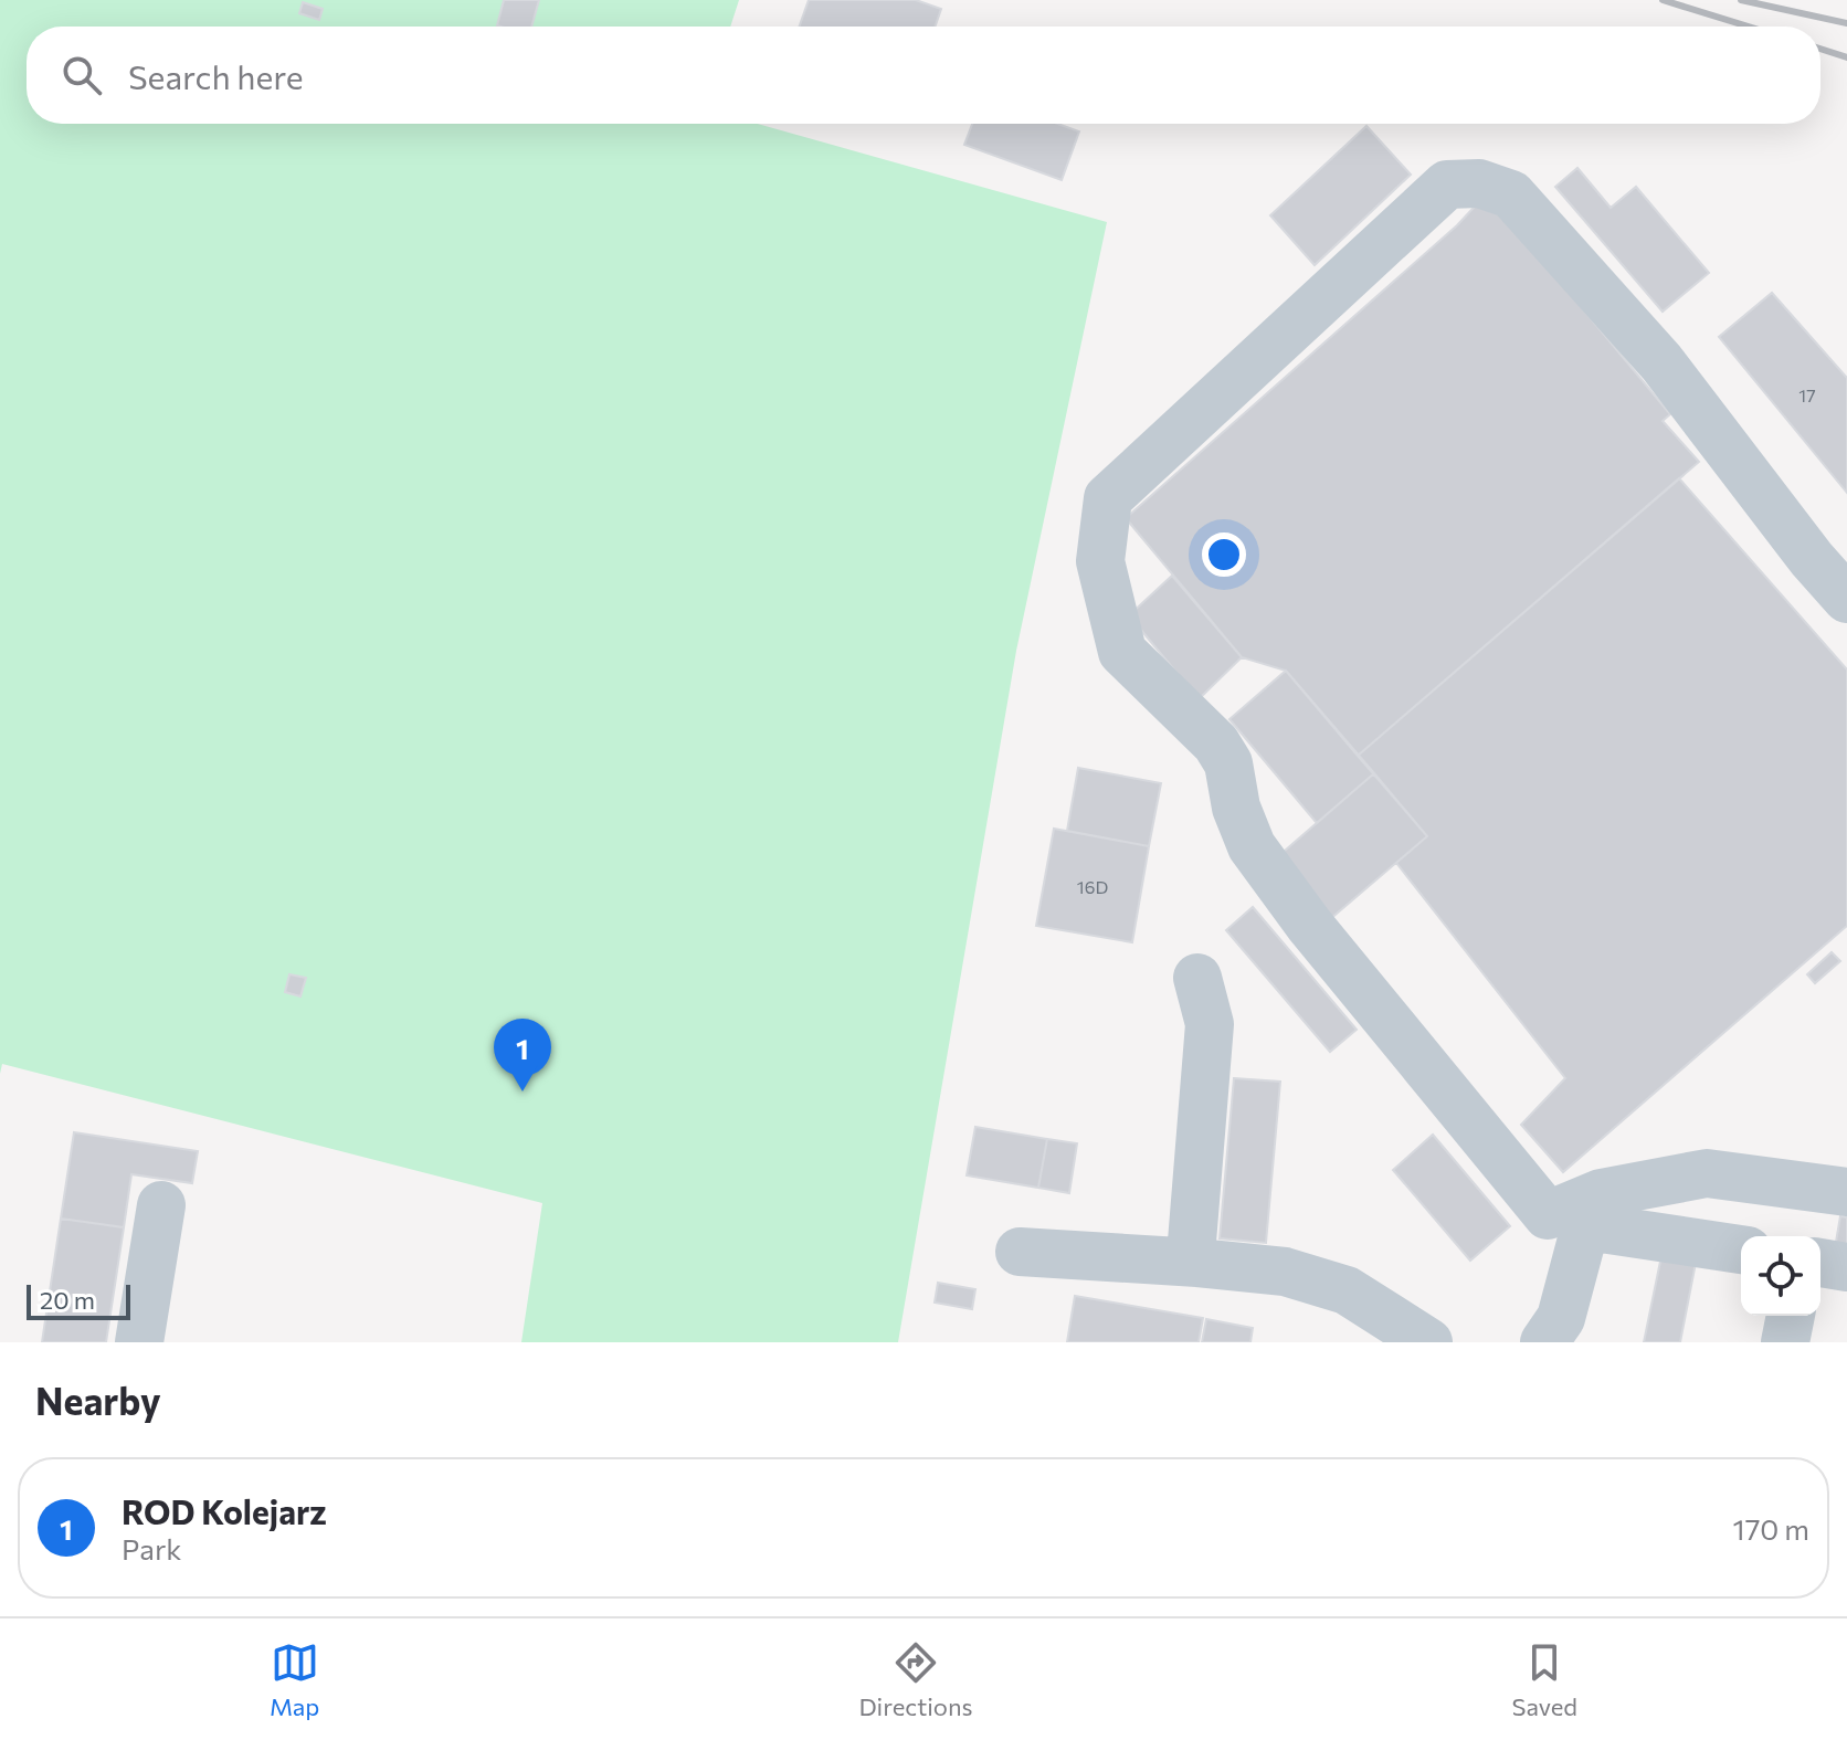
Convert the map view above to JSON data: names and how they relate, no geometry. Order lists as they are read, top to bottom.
{
  "house_numbers": ["17", "16D"],
  "scale_bar": "20 m",
  "page": {
    "search": "Search here",
    "pins": "1",
    "scale": "20 m",
    "heading": "Nearby",
    "list": [
      {
        "mark": "1",
        "name": "ROD Kolejarz",
        "note": "Park",
        "value": "170 m"
      }
    ],
    "nav": ["Map", "Directions", "Saved"]
  }
}
